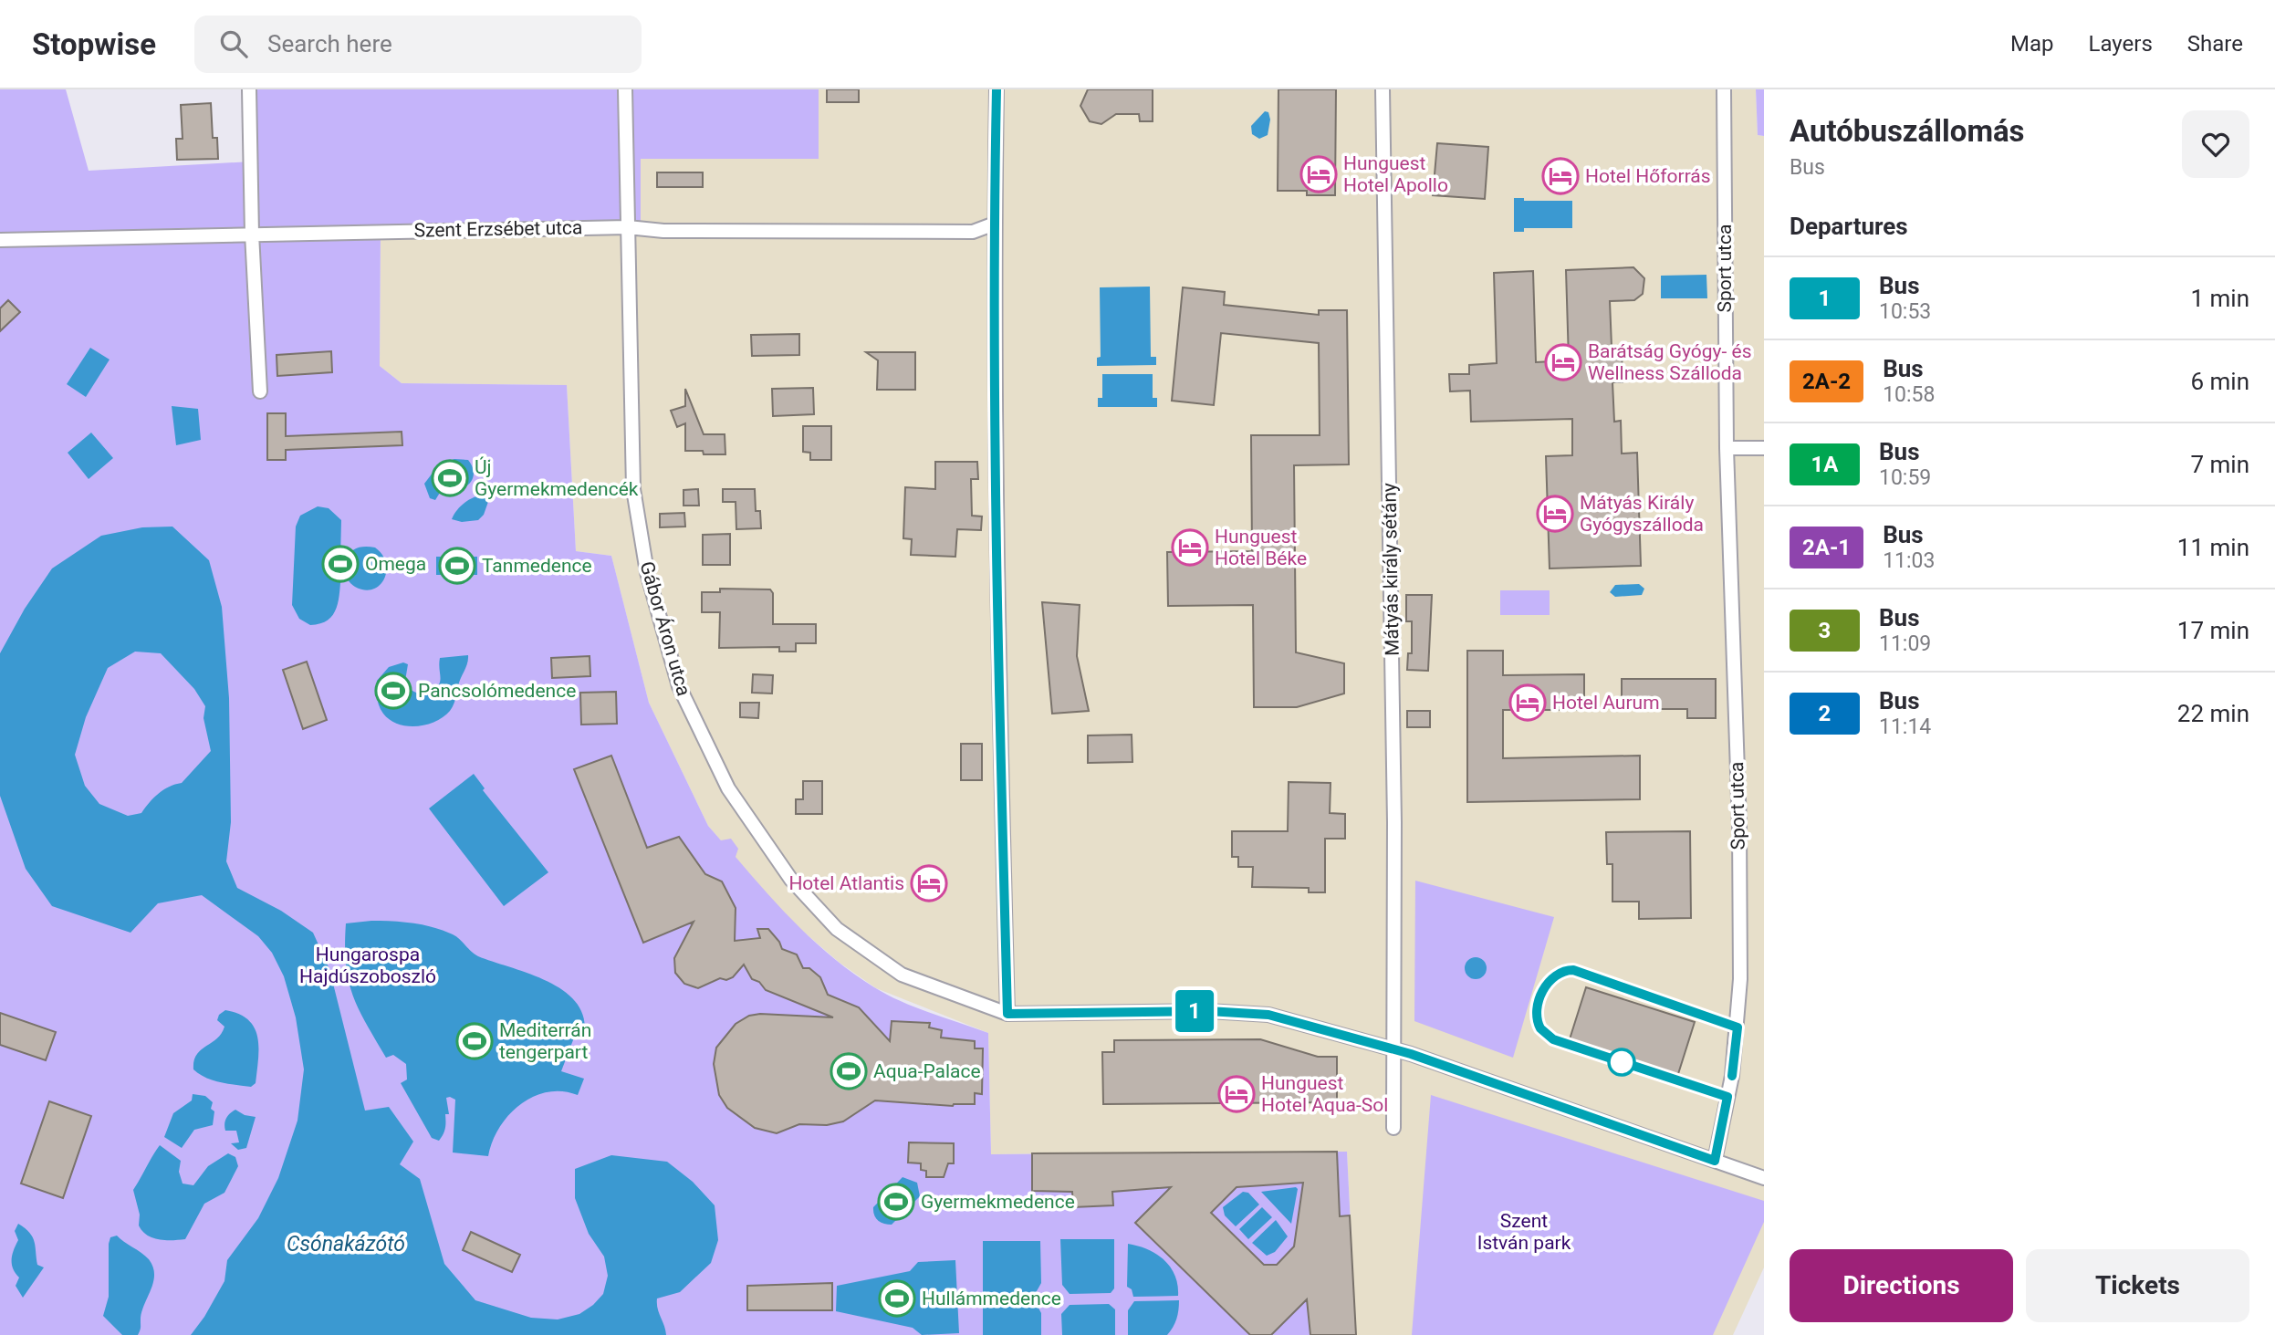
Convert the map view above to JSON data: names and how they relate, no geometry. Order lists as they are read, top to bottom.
{
  "streets": {
    "street": [
      "Szent Erzsébet utca",
      "Sport utca",
      "Mátyás király sétány",
      "Gábor Áron utca"
    ]
  },
  "crossings": [
    ["Szent Erzsébet utca", "Gábor Áron utca"]
  ],
  "water": ["Csónakázótó"],
  "parks": ["Hungarospa Hajdúszoboszló", "Szent István park"],
  "places": {
    "hotel": [
      "Hunguest Hotel Apollo",
      "Hotel Hőforrás",
      "Barátság Gyógy- és Wellness Szálloda",
      "Mátyás Király Gyógyszálloda",
      "Hunguest Hotel Béke",
      "Hotel Aurum",
      "Hotel Atlantis",
      "Hunguest Hotel Aqua-Sol"
    ],
    "sports": [
      "Új Gyermekmedencék",
      "Omega",
      "Tanmedence",
      "Pancsolómedence",
      "Mediterrán tengerpart",
      "Aqua-Palace",
      "Gyermekmedence",
      "Hullámmedence"
    ]
  },
  "lines": ["bus line 1"],
  "page": {
    "header": "Stopwise",
    "search": "Search here",
    "nav": ["Map", "Layers", "Share"],
    "on_map": "1",
    "heading": [
      ["Autóbuszállomás", "Bus"],
      "Departures"
    ],
    "list": [
      {
        "mark": "1",
        "name": "Bus",
        "note": "10:53",
        "value": "1 min"
      },
      {
        "mark": "2A-2",
        "name": "Bus",
        "note": "10:58",
        "value": "6 min"
      },
      {
        "mark": "1A",
        "name": "Bus",
        "note": "10:59",
        "value": "7 min"
      },
      {
        "mark": "2A-1",
        "name": "Bus",
        "note": "11:03",
        "value": "11 min"
      },
      {
        "mark": "3",
        "name": "Bus",
        "note": "11:09",
        "value": "17 min"
      },
      {
        "mark": "2",
        "name": "Bus",
        "note": "11:14",
        "value": "22 min"
      }
    ],
    "buttons": ["Directions", "Tickets"]
  }
}
